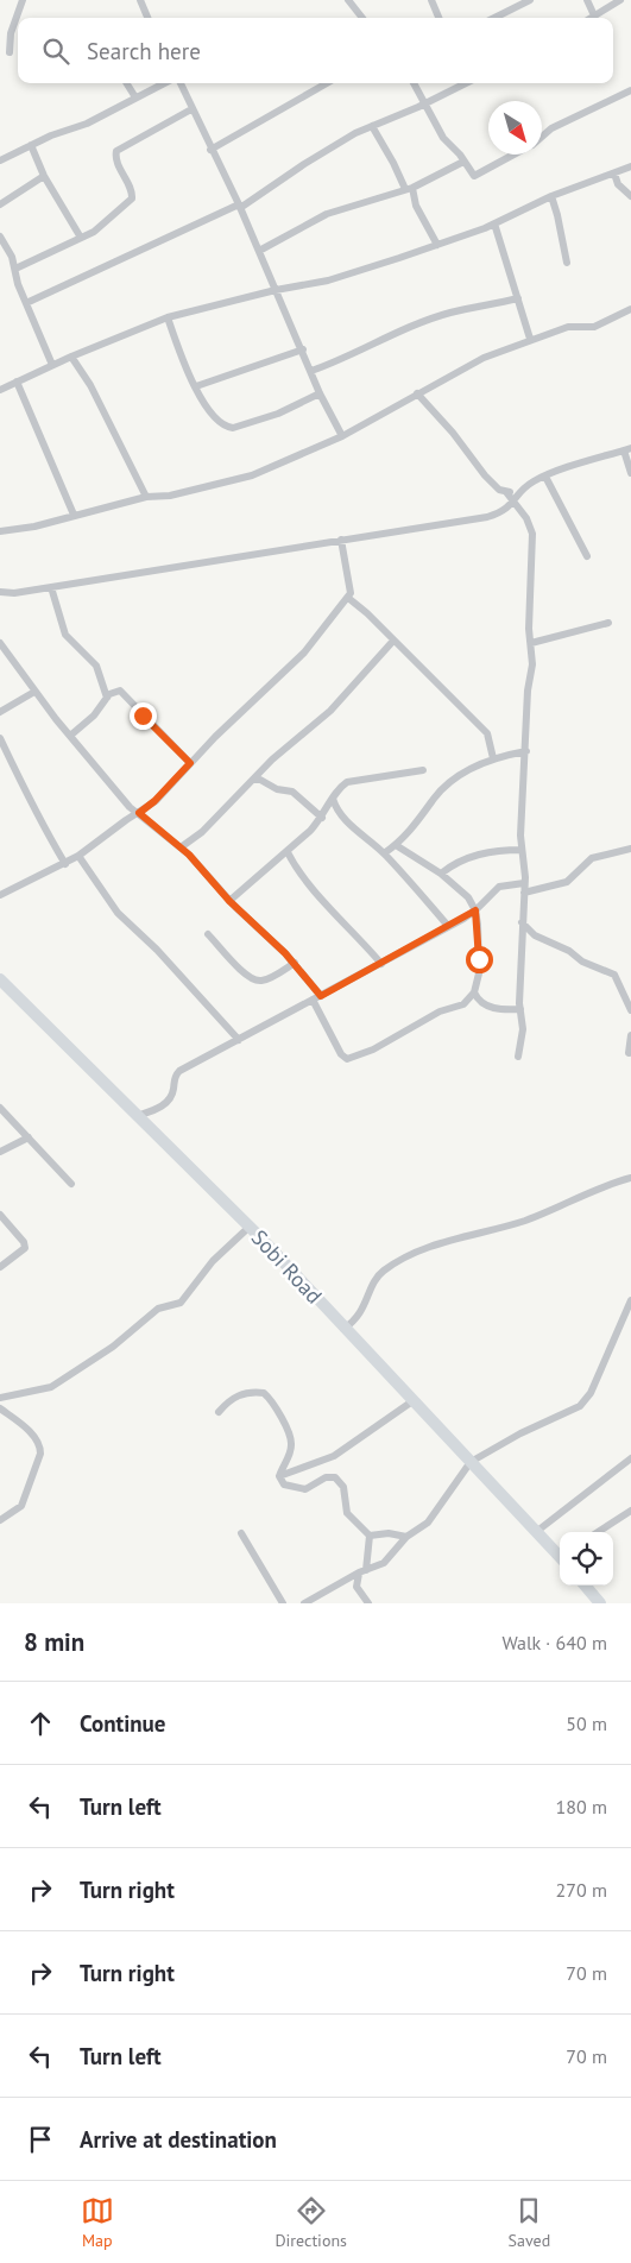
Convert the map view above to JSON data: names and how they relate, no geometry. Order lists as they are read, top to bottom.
{
  "streets": {
    "highway": ["Sobi Road"]
  },
  "north": "bottom right",
  "page": {
    "search": "Search here",
    "heading": ["8 min", "Walk · 640 m"],
    "list": [
      ["Continue", "50 m"],
      ["Turn left", "180 m"],
      ["Turn right", "270 m"],
      ["Turn right", "70 m"],
      ["Turn left", "70 m"],
      "Arrive at destination"
    ],
    "nav": ["Map", "Directions", "Saved"]
  }
}
